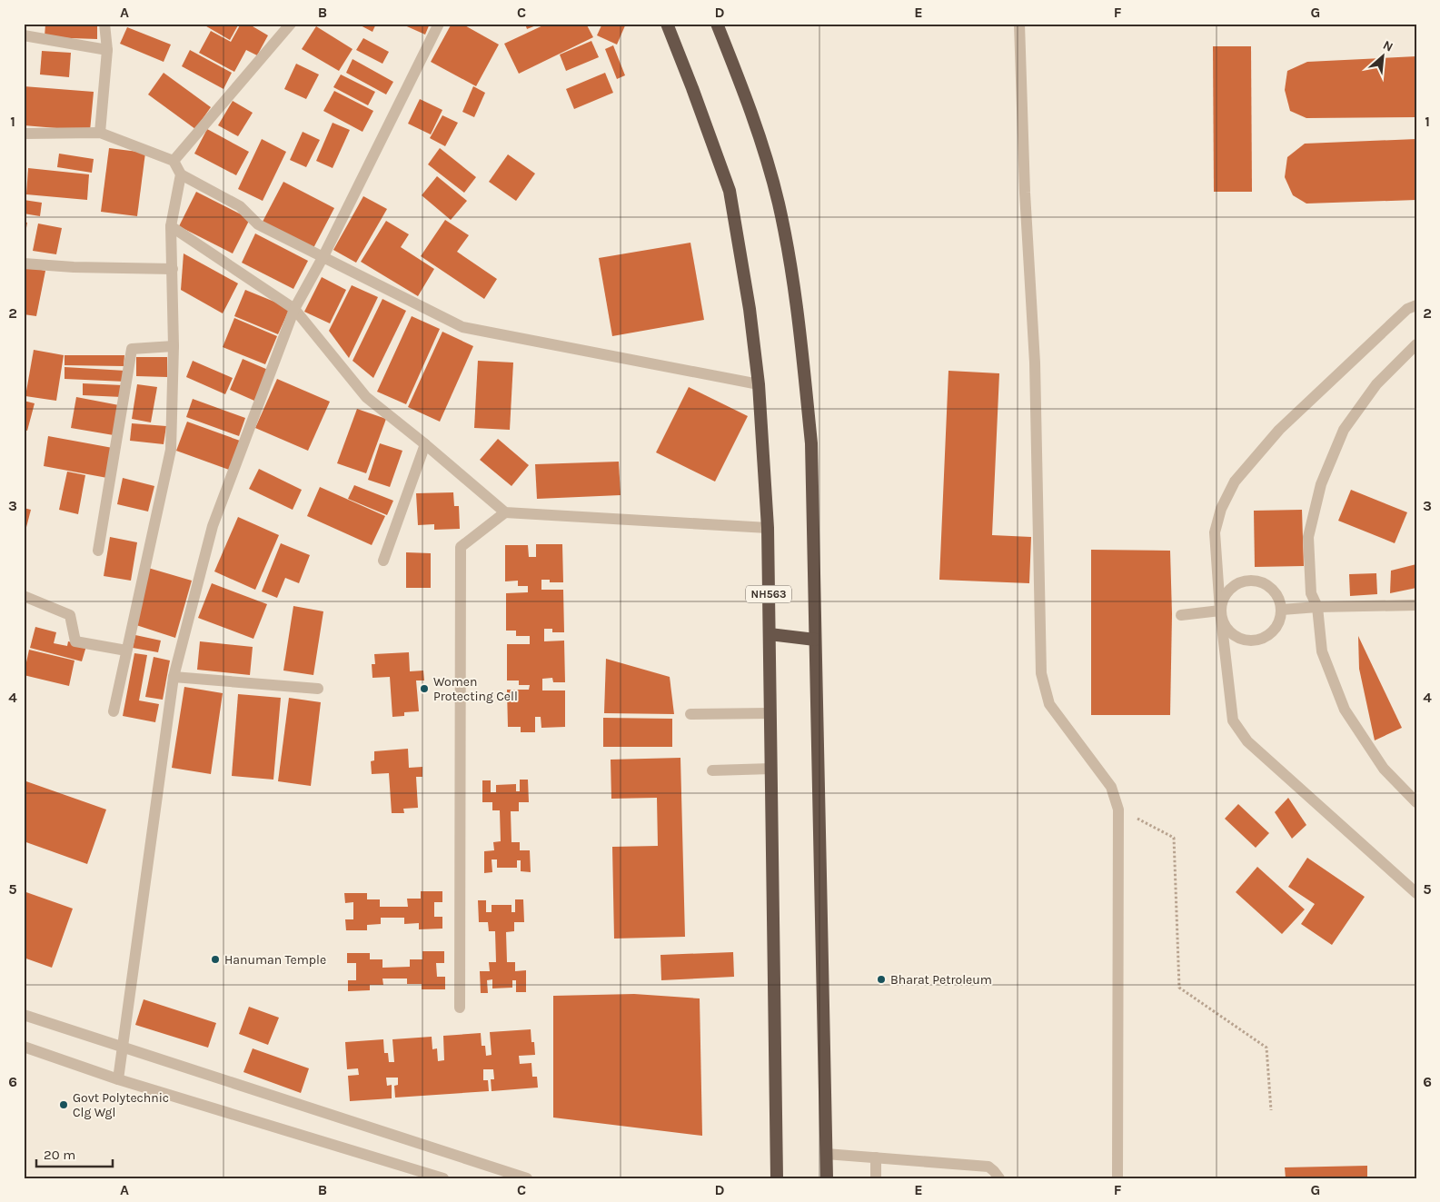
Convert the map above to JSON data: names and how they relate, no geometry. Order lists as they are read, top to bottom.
{
  "streets": {
    "highway": ["NH563"]
  },
  "places": [
    "Women Protecting Cell",
    "Hanuman Temple",
    "Bharat Petroleum",
    "Govt Polytechnic Clg Wgl"
  ],
  "scale_bar": "20 m",
  "north": "top right",
  "grid": {
    "columns": [
      "A",
      "B",
      "C",
      "D",
      "E",
      "F",
      "G"
    ],
    "rows": [
      "1",
      "2",
      "3",
      "4",
      "5",
      "6"
    ]
  }
}
